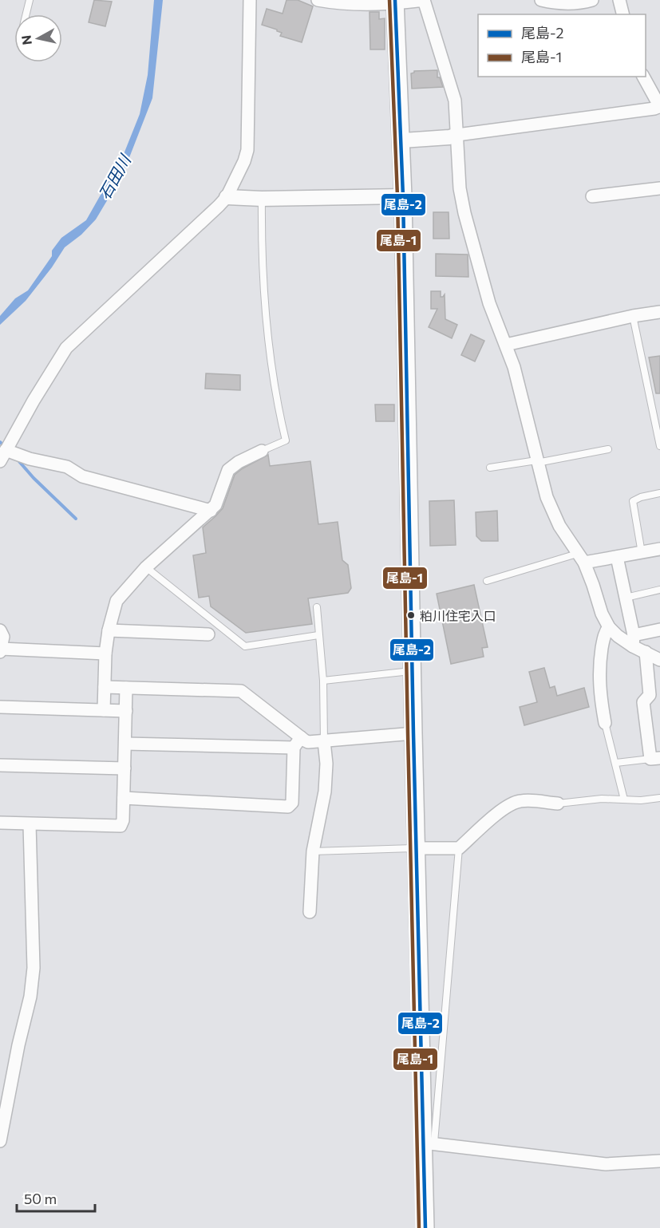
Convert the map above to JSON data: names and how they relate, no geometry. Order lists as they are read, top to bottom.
{
  "water": ["石田川"],
  "places": ["粕川住宅入口"],
  "lines": ["transit line 尾島-2", "transit line 尾島-1"],
  "legend": ["尾島-2", "尾島-1"],
  "scale_bar": "50 m",
  "north": "left"
}
